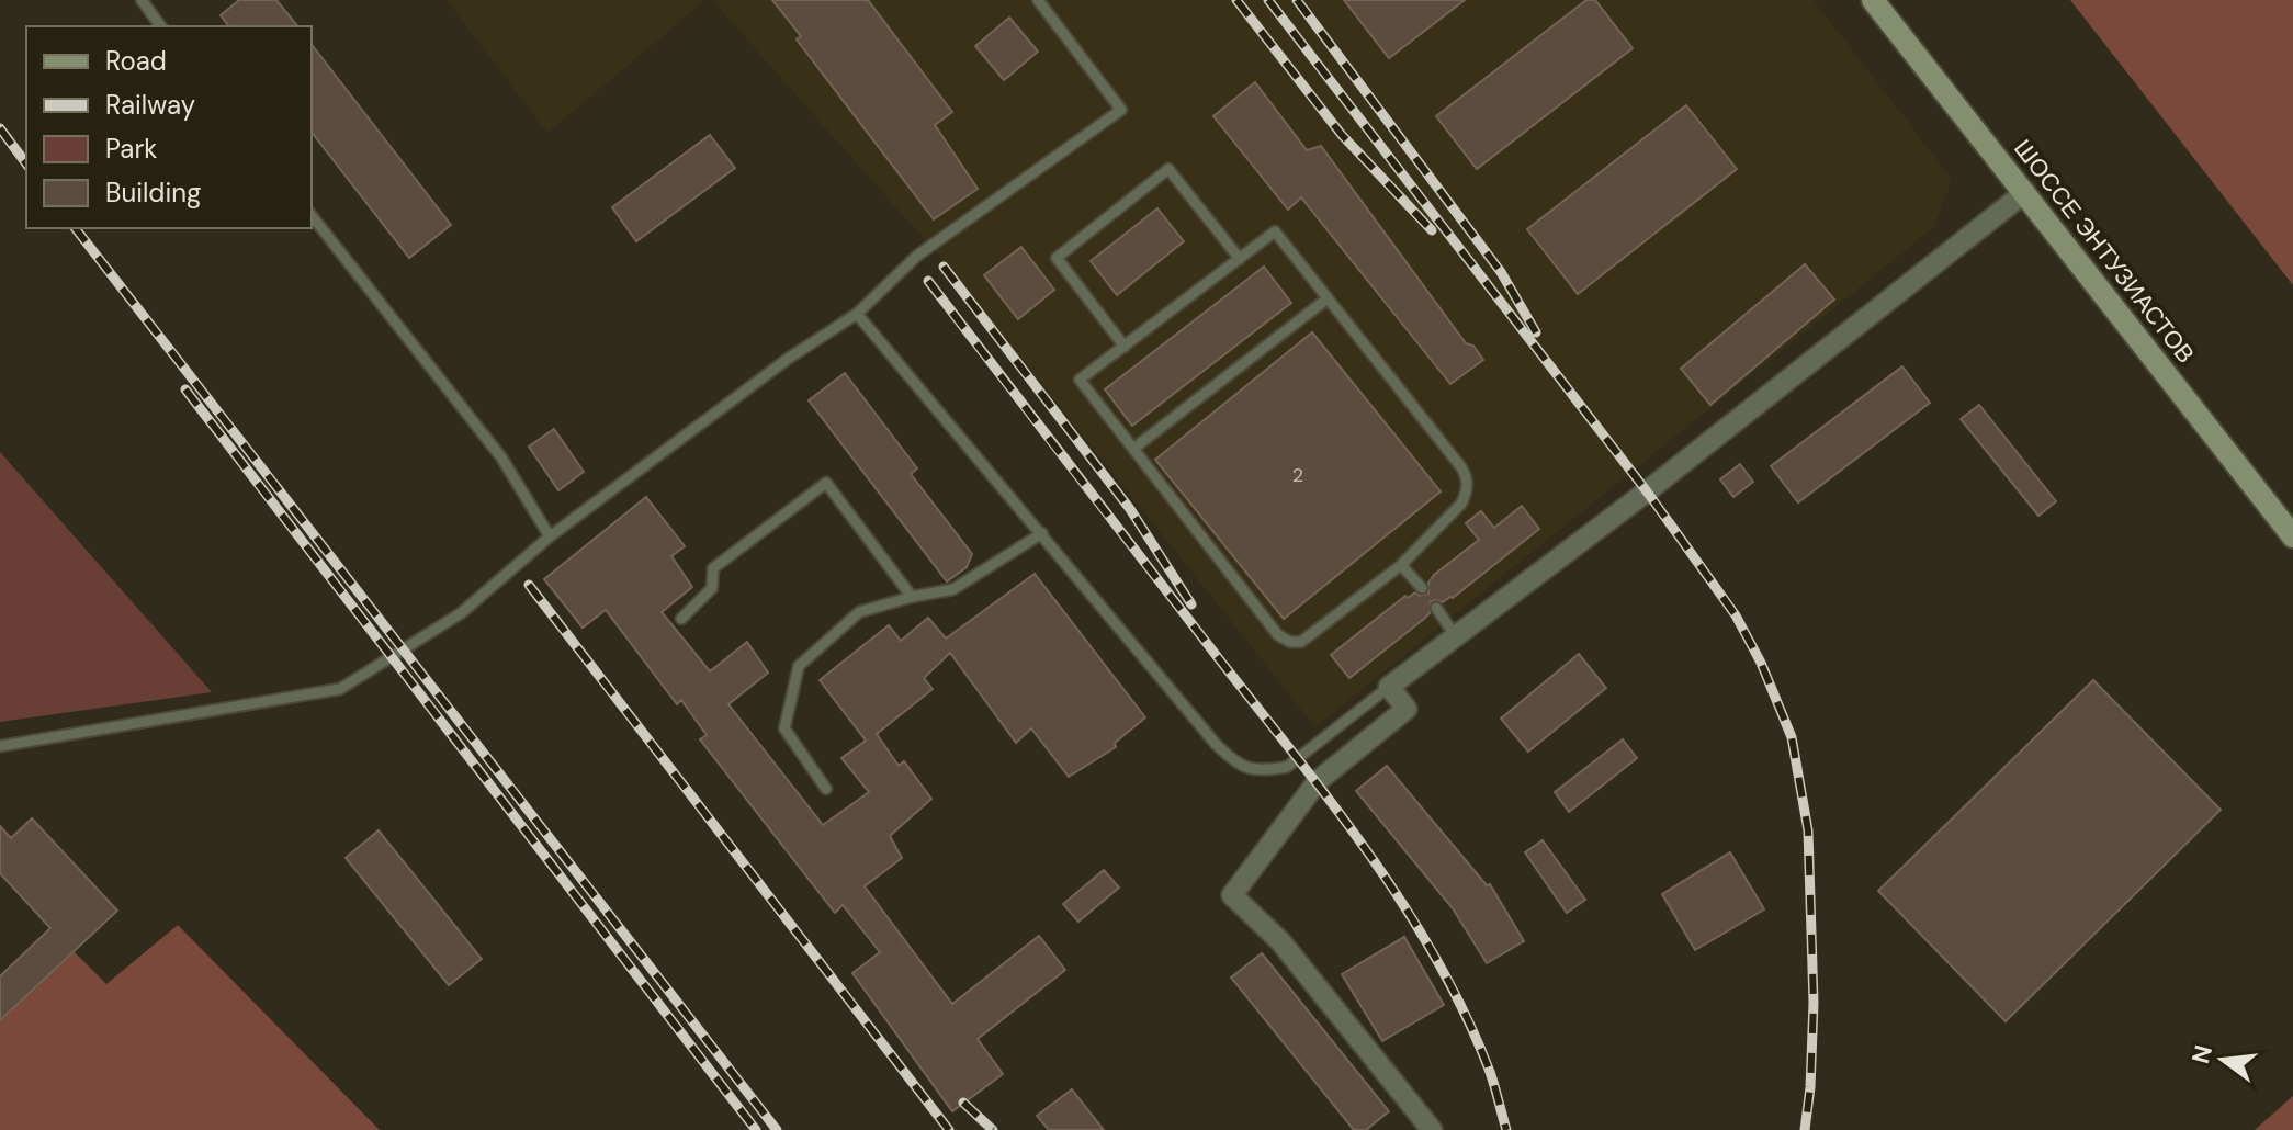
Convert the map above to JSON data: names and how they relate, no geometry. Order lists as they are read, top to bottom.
{
  "streets": {
    "main road": ["ШОССЕ ЭНТУЗИАСТОВ"]
  },
  "house_numbers": ["2"],
  "legend": [
    "Road",
    "Railway",
    "Park",
    "Building"
  ],
  "north": "left"
}
